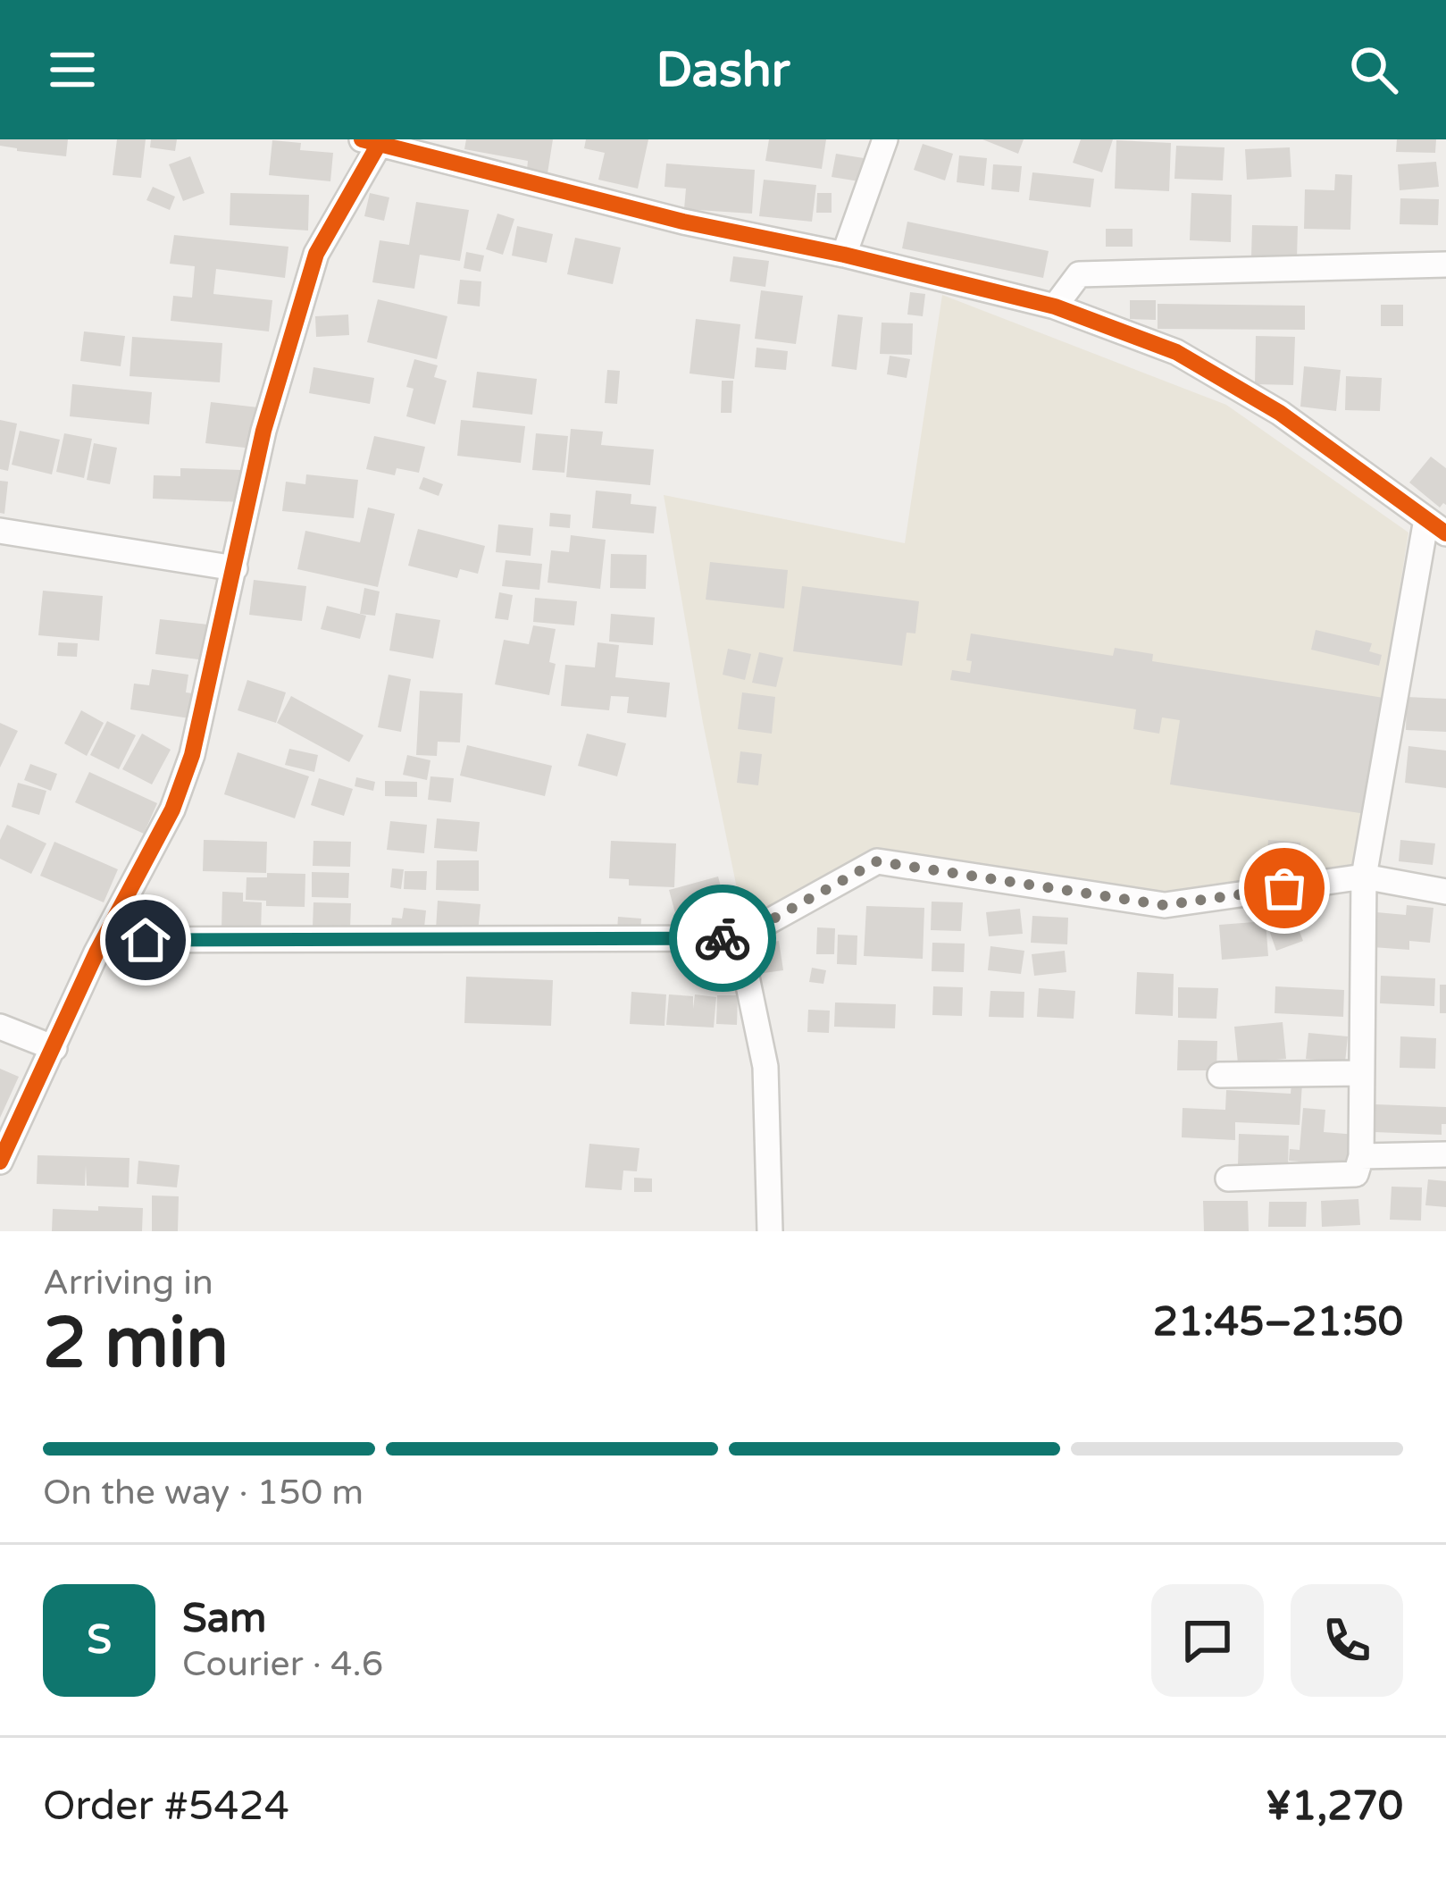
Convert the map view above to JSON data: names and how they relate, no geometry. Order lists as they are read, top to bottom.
{
  "page": {
    "header": "Dashr",
    "heading": ["2 min", "Arriving in", "21:45–21:50"],
    "panel": [
      "Sam",
      "Courier · 4.6",
      "Order #5424",
      "¥1,270"
    ],
    "bar": "On the way · 150 m",
    "round": "S"
  }
}
